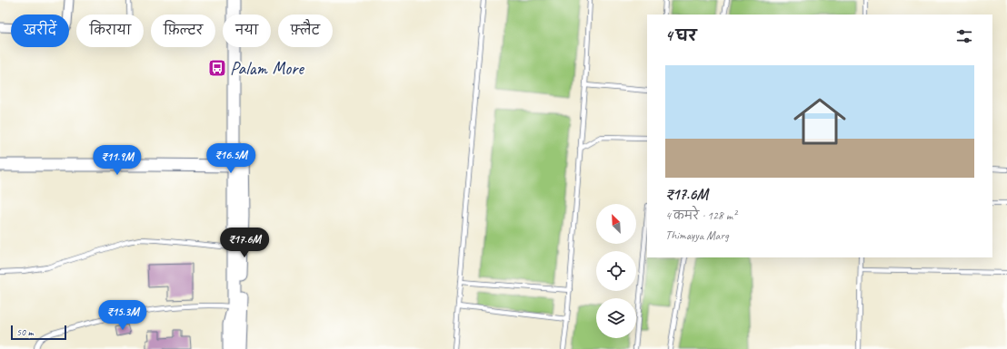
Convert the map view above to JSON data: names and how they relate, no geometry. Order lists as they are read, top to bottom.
{
  "places": {
    "bus stop": ["Palam More"]
  },
  "scale_bar": "50 m",
  "north": "top left",
  "page": {
    "chip": [
      "खरीदें",
      "किराया",
      "फ़िल्टर",
      "नया",
      "फ़्लैट"
    ],
    "heading": "4 घर",
    "list": [
      {
        "name": "₹17.6M",
        "note": "4 कमरे · 128 m² · Thimayya Marg"
      }
    ],
    "price": [
      "₹16.5M",
      "₹11.9M",
      "₹17.6M",
      "₹15.3M"
    ],
    "scale": "50 m"
  }
}
